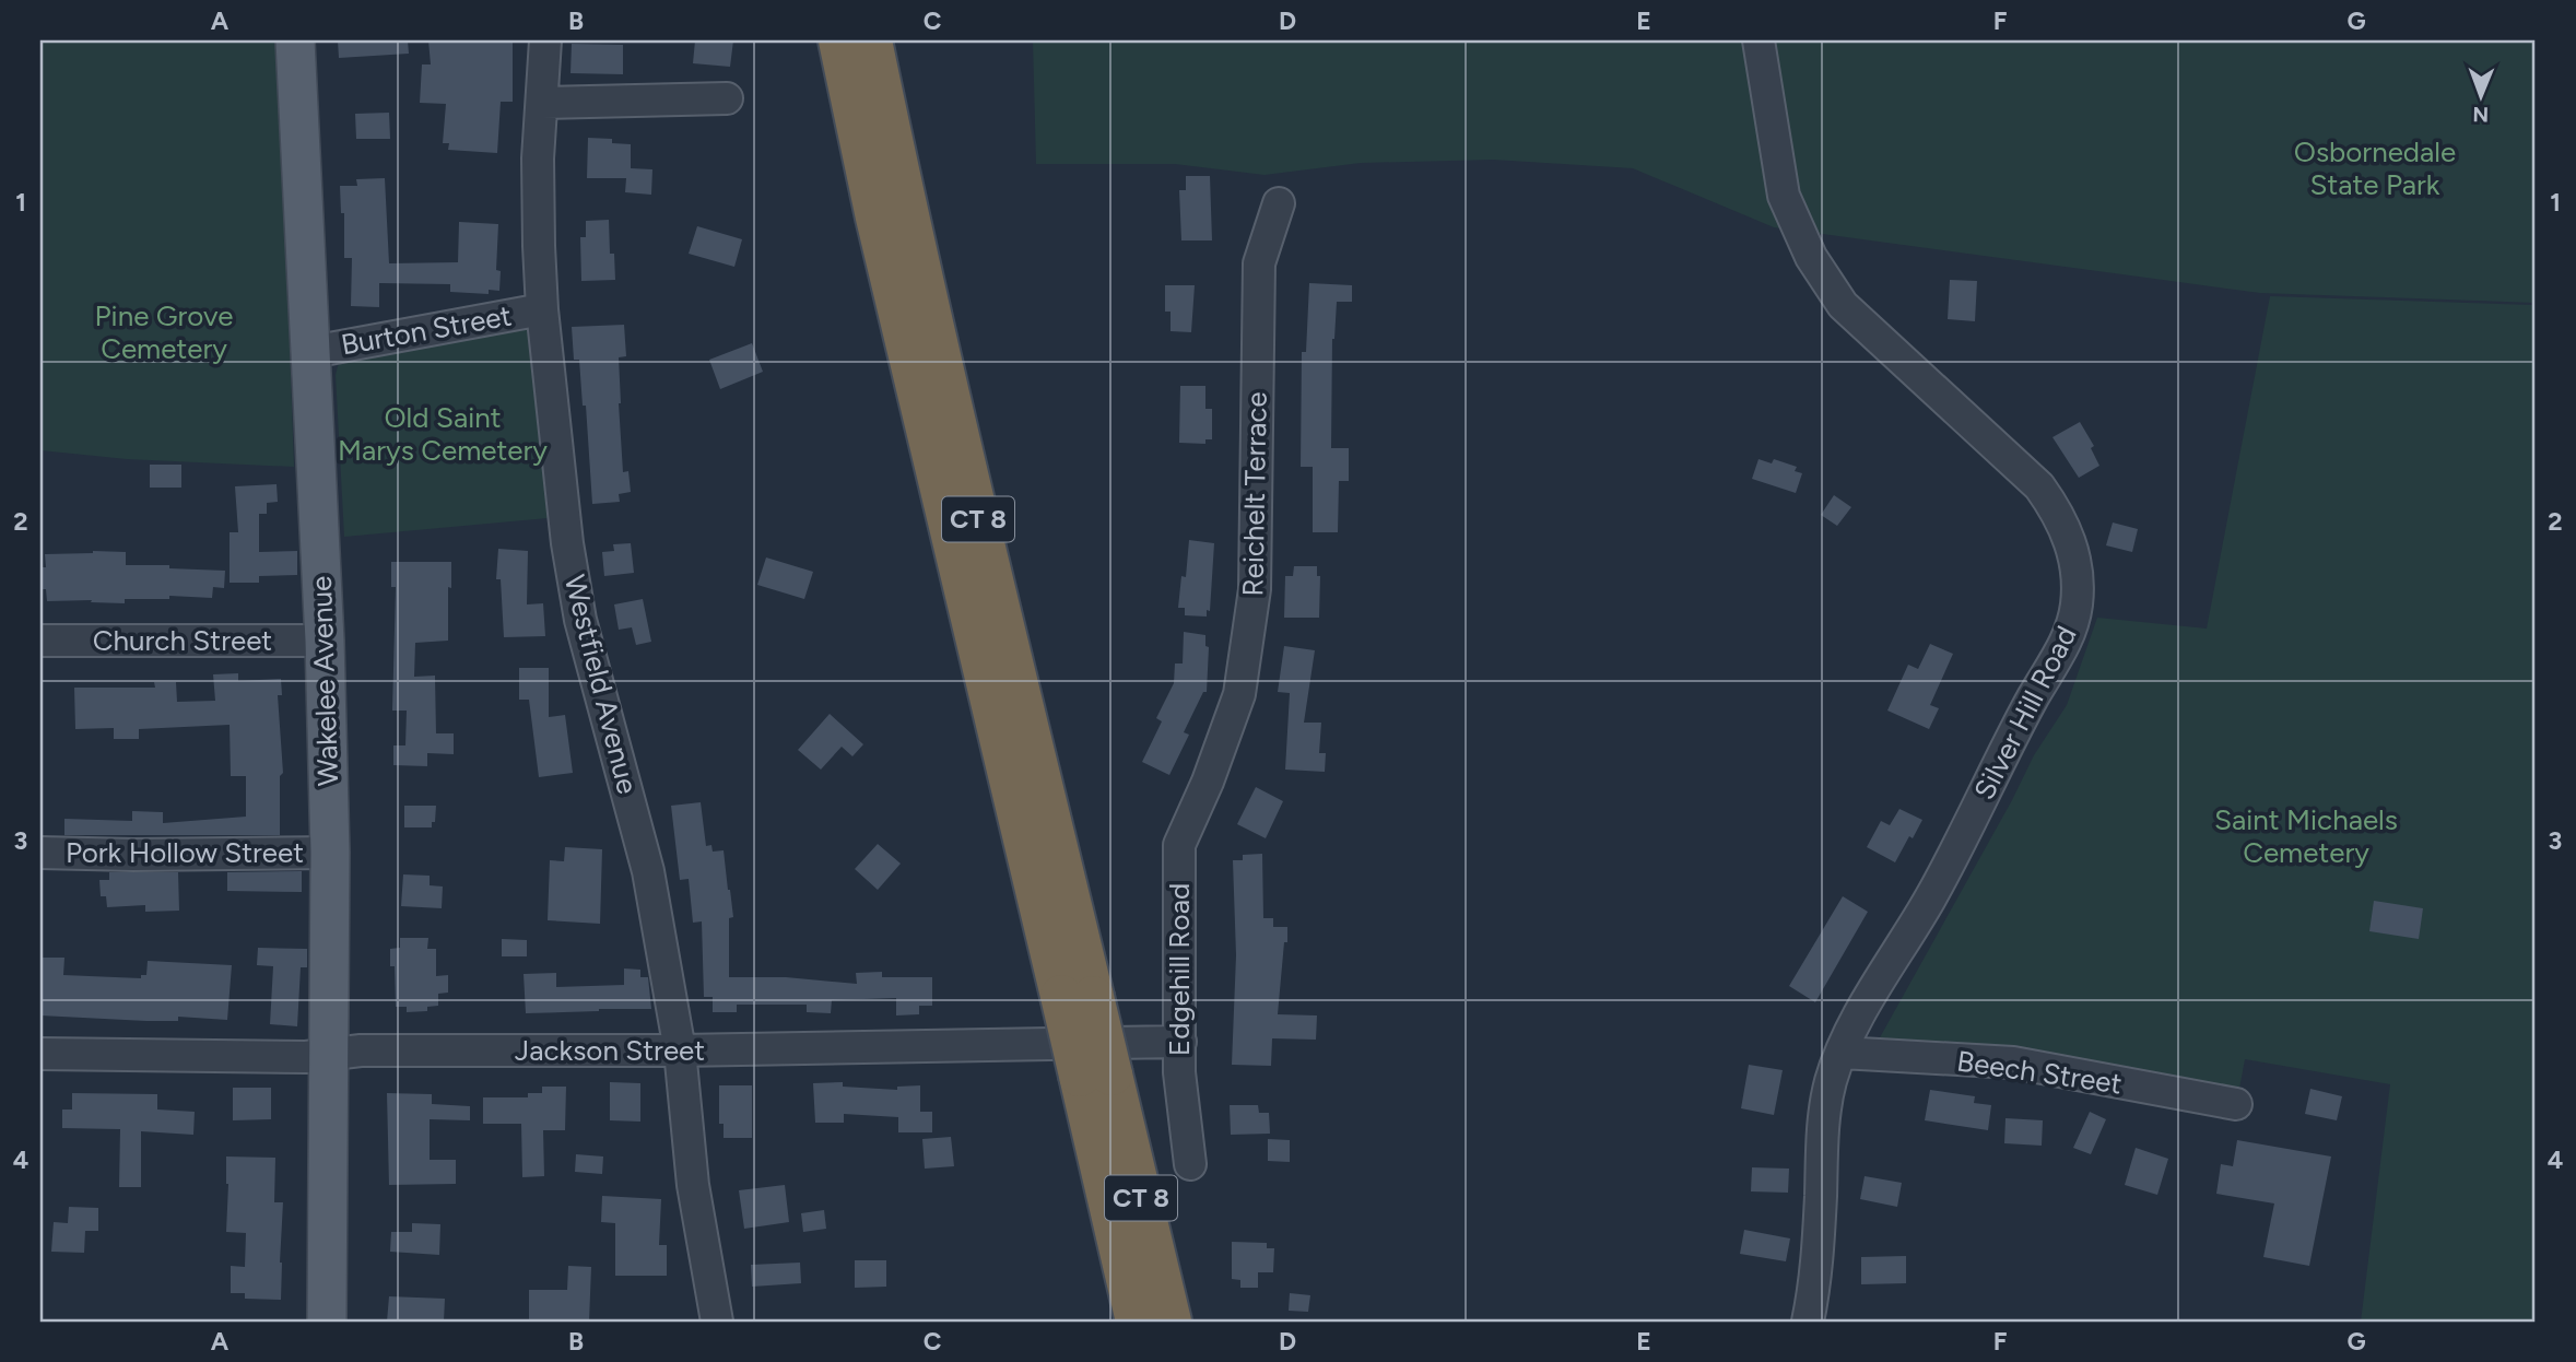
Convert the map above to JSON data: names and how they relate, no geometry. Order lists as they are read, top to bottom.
{
  "streets": {
    "highway": ["CT 8"],
    "main road": ["Wakelee Avenue"],
    "street": [
      "Burton Street",
      "Reichelt Terrace",
      "Church Street",
      "Westfield Avenue",
      "Silver Hill Road",
      "Pork Hollow Street",
      "Edgehill Road",
      "Jackson Street",
      "Beech Street"
    ]
  },
  "crossings": [
    ["Burton Street", "Wakelee Avenue"],
    ["Burton Street", "Westfield Avenue"],
    ["Reichelt Terrace", "Edgehill Road"],
    ["Church Street", "Wakelee Avenue"],
    ["Wakelee Avenue", "Pork Hollow Street"],
    ["Wakelee Avenue", "Jackson Street"],
    ["Westfield Avenue", "Jackson Street"],
    ["Silver Hill Road", "Beech Street"],
    ["Edgehill Road", "Jackson Street"]
  ],
  "parks": [
    "Osbornedale State Park",
    "Pine Grove Cemetery",
    "Old Saint Marys Cemetery",
    "Saint Michaels Cemetery"
  ],
  "north": "bottom",
  "grid": {
    "columns": [
      "A",
      "B",
      "C",
      "D",
      "E",
      "F",
      "G"
    ],
    "rows": [
      "1",
      "2",
      "3",
      "4"
    ]
  }
}
